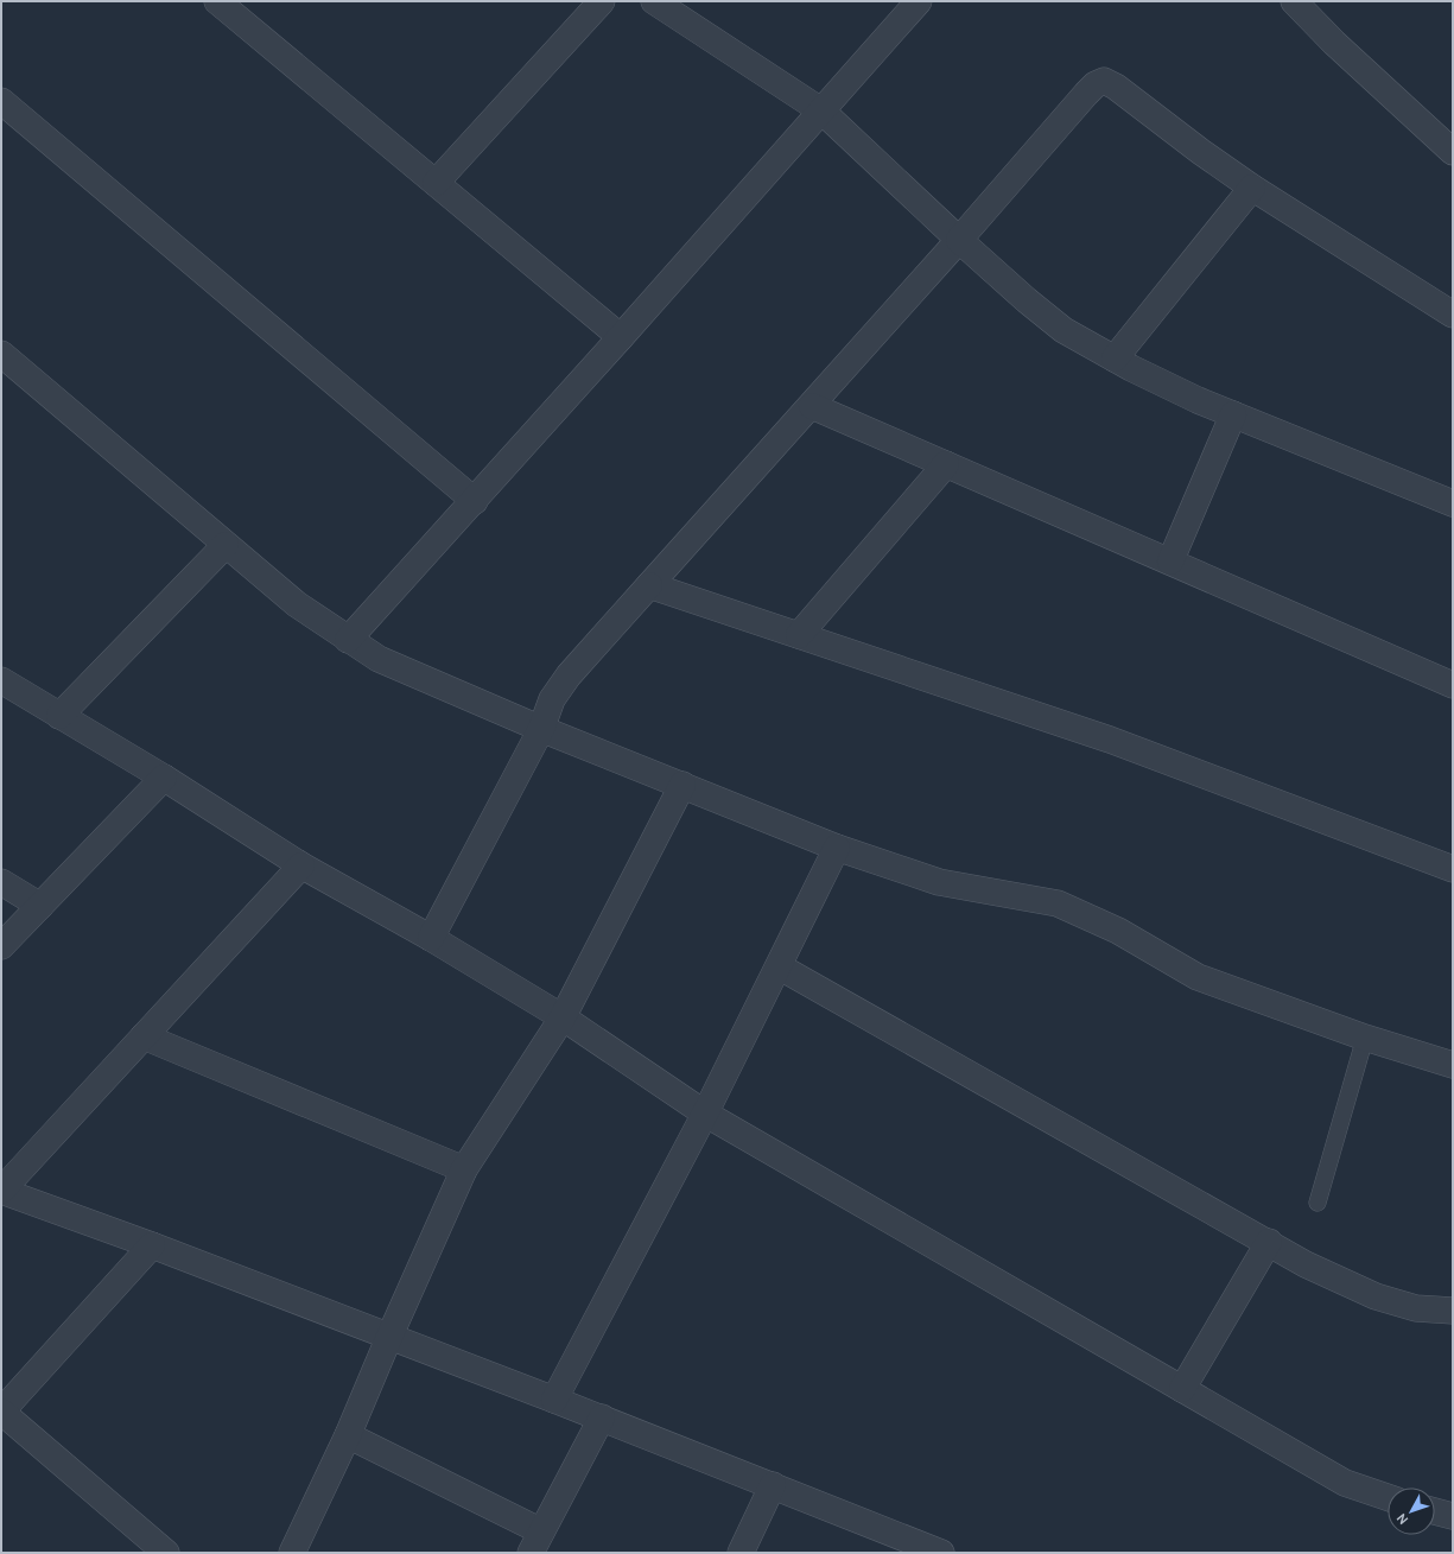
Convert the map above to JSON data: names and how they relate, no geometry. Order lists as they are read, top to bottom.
{
  "north": "bottom left"
}
